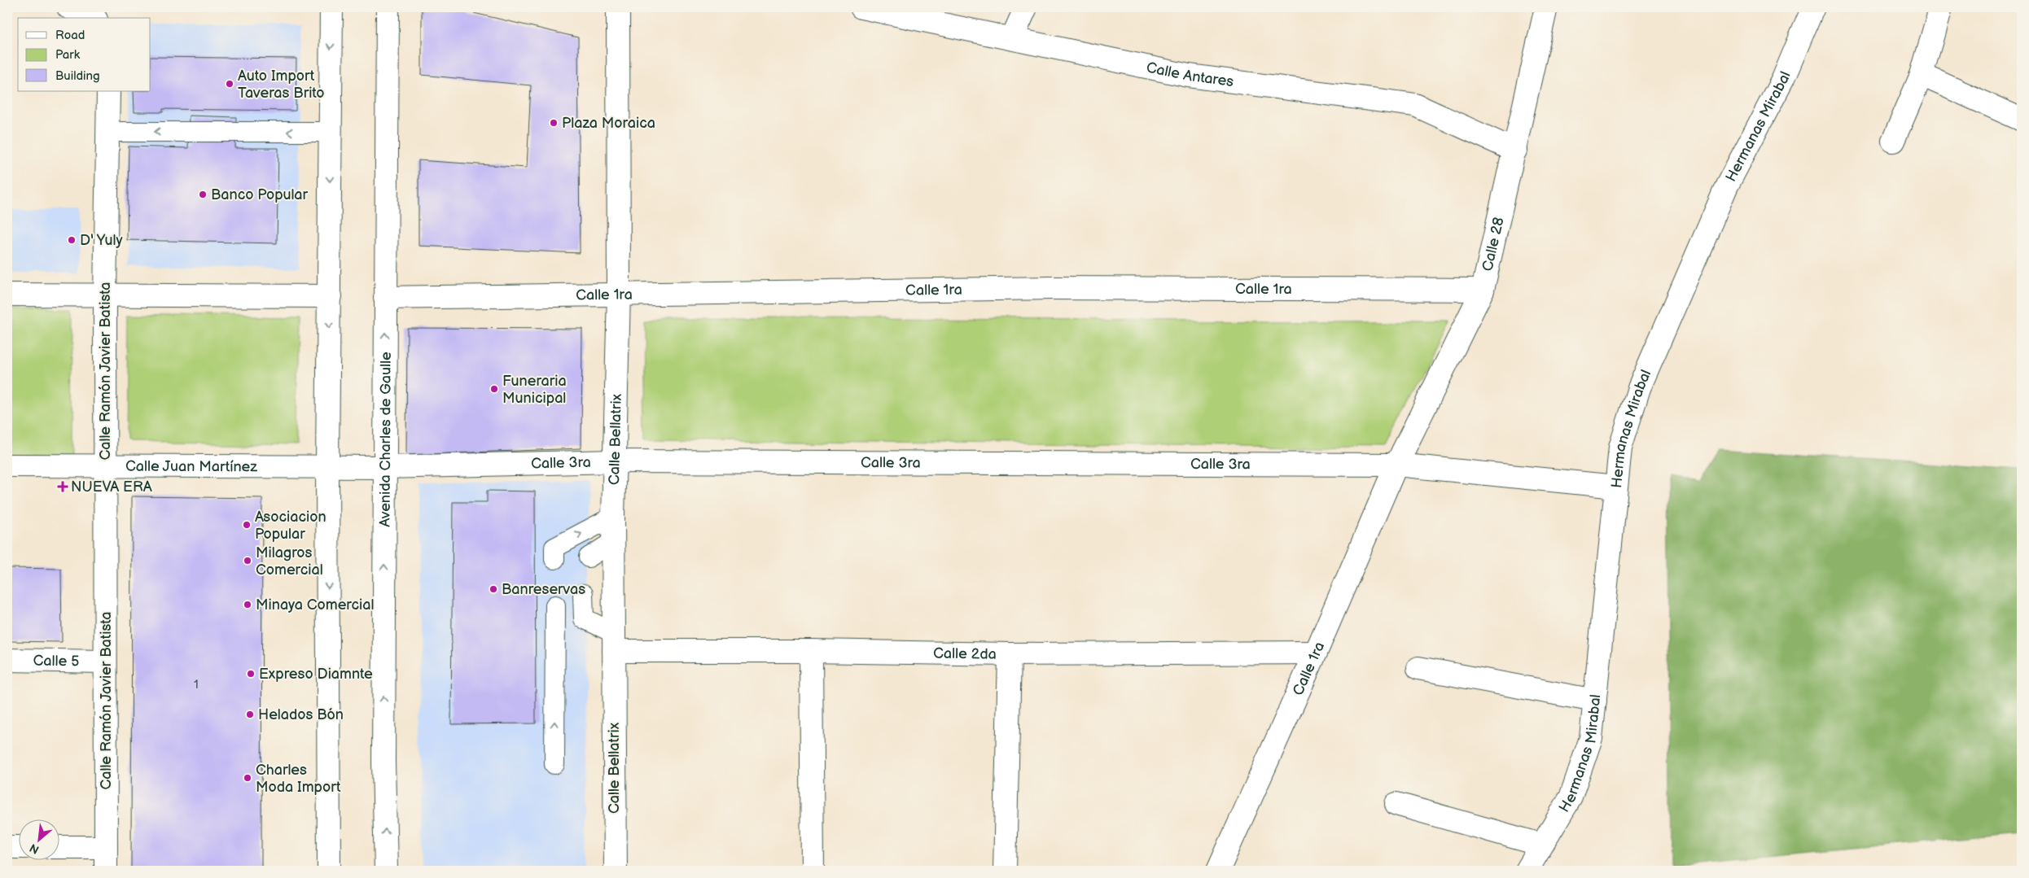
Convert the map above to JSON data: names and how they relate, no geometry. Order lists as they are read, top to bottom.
{
  "streets": {
    "street": [
      "Calle Antares",
      "Hermanas Mirabal",
      "Calle 28",
      "Calle 1ra",
      "Calle Ramón Javier Batista",
      "Calle Bellatrix",
      "Avenida Charles de Gaulle",
      "Calle 3ra",
      "Calle Juan Martínez",
      "Calle 2da",
      "Calle 5"
    ]
  },
  "crossings": [
    ["Calle Antares", "Calle 28"],
    ["Hermanas Mirabal", "Calle 3ra"],
    ["Calle 28", "Calle 1ra"],
    ["Calle 28", "Calle 3ra"],
    ["Calle 1ra", "Calle Bellatrix"],
    ["Calle 1ra", "Avenida Charles de Gaulle"],
    ["Calle 1ra", "Calle 3ra"],
    ["Calle 1ra", "Calle 2da"],
    ["Calle Ramón Javier Batista", "Calle Juan Martínez"],
    ["Calle Ramón Javier Batista", "Calle 5"],
    ["Calle Bellatrix", "Calle 3ra"],
    ["Calle Bellatrix", "Calle 2da"],
    ["Avenida Charles de Gaulle", "Calle 3ra"],
    ["Calle 3ra", "Calle Juan Martínez"]
  ],
  "places": {
    "other": [
      "Auto Import Taveras Brito",
      "Plaza Moraica",
      "Banco Popular",
      "D' Yuly",
      "Funeraria Municipal",
      "Asociacion Popular",
      "Milagros Comercial",
      "Banreservas",
      "Minaya Comercial",
      "Expreso Diamnte",
      "Helados Bón",
      "Charles Moda Import"
    ],
    "health": ["NUEVA ERA"]
  },
  "house_numbers": ["1"],
  "legend": ["Road", "Park", "Building"],
  "north": "bottom left"
}
